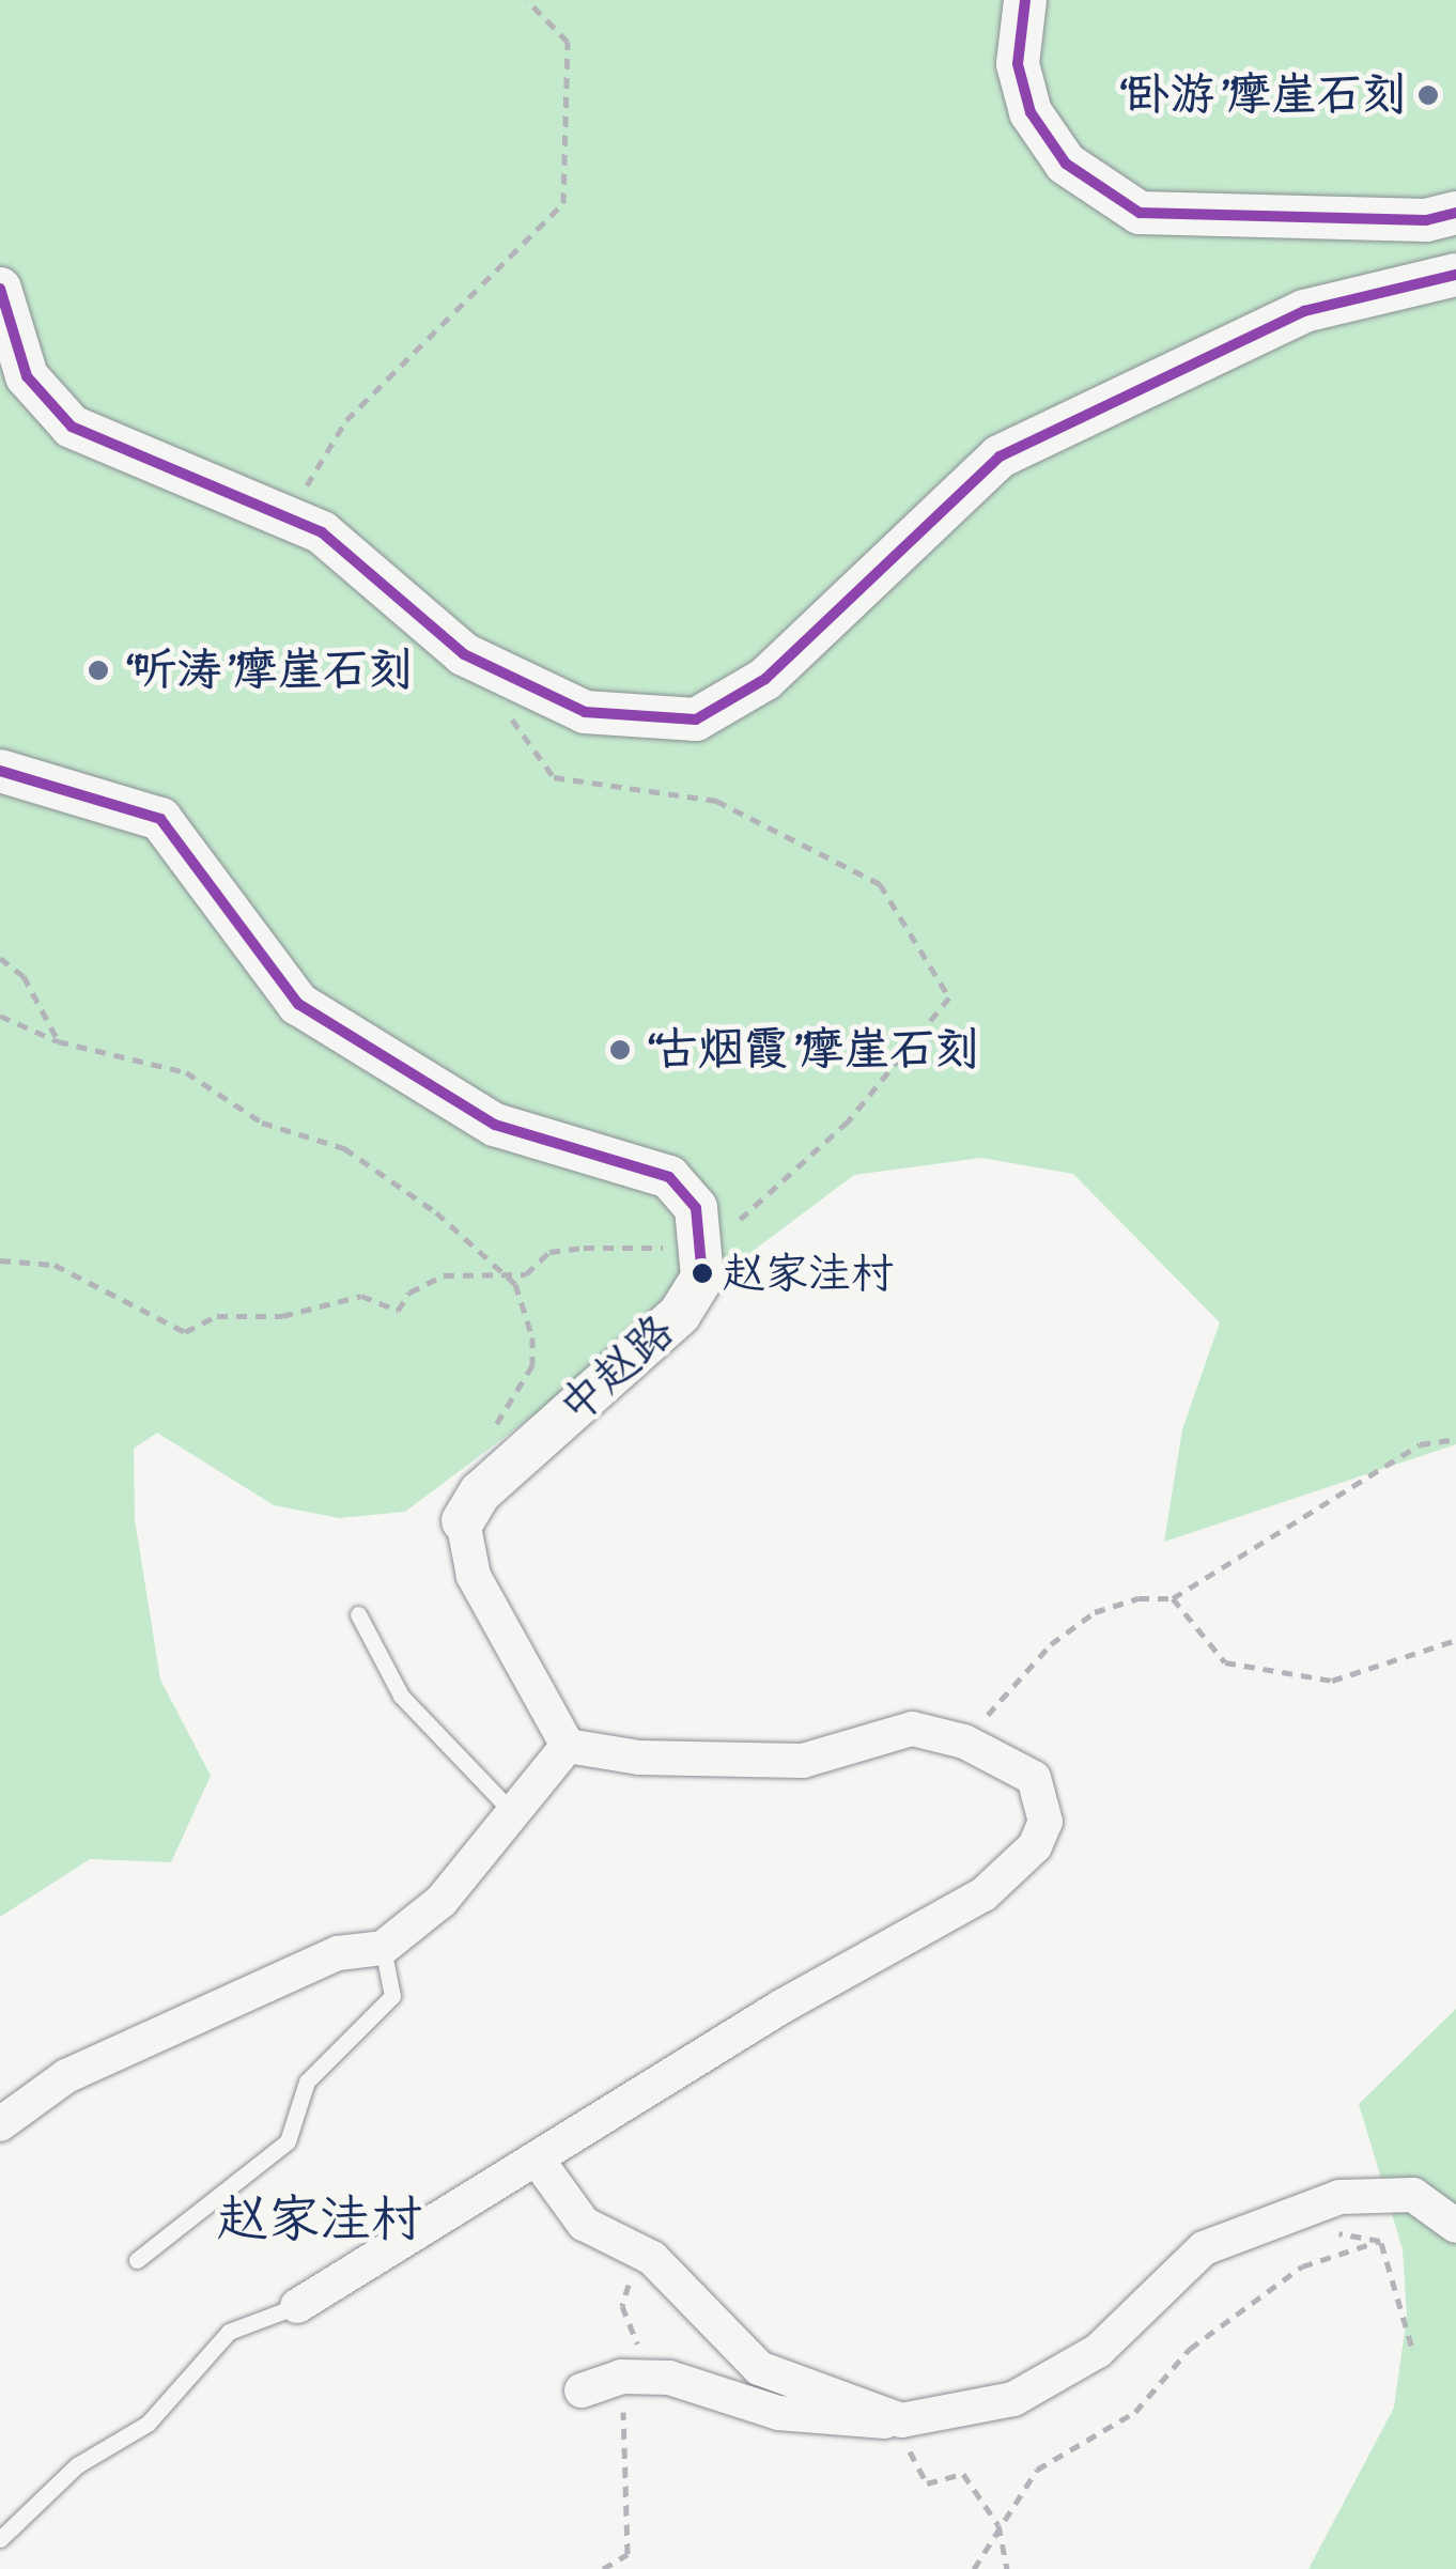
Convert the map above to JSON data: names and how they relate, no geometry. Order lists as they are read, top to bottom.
{
  "streets": {
    "street": ["中赵路"]
  },
  "districts": ["赵家洼村"],
  "places": [
    "“卧游”摩崖石刻",
    "“听涛”摩崖石刻",
    "“古烟霞”摩崖石刻",
    "赵家洼村"
  ]
}
